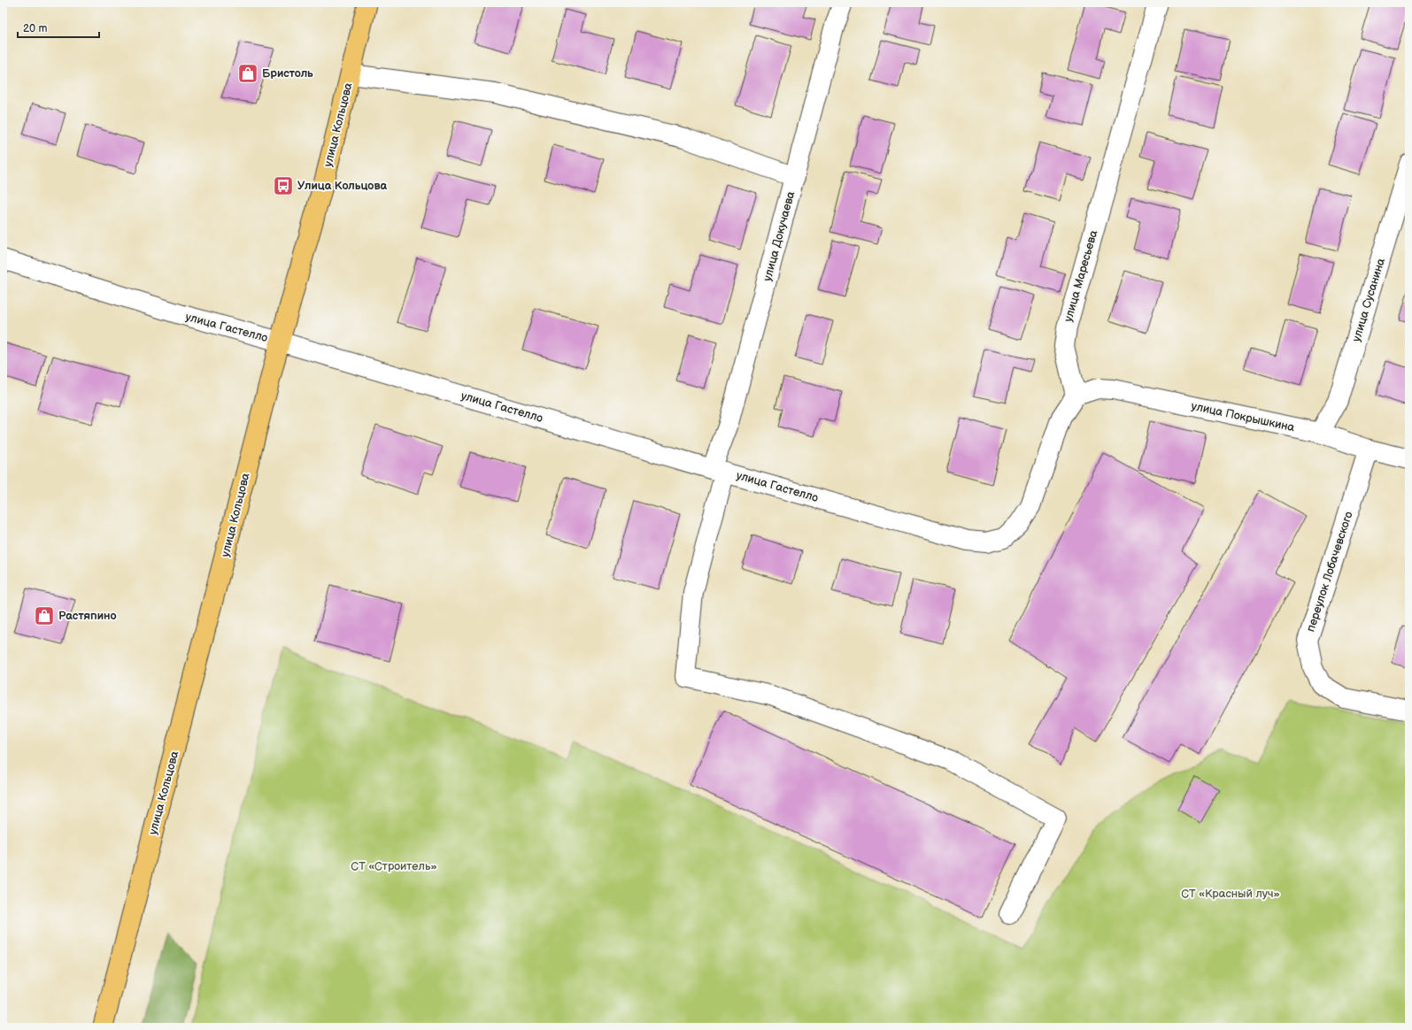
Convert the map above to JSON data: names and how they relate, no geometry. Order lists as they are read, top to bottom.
{
  "streets": {
    "main road": ["улица Кольцова"],
    "street": [
      "улица Докучаева",
      "улица Маресьева",
      "улица Сусанина",
      "улица Гастелло",
      "улица Покрышкина",
      "переулок Лобачевского"
    ]
  },
  "crossings": [
    ["улица Кольцова", "улица Гастелло"],
    ["улица Докучаева", "улица Гастелло"],
    ["улица Маресьева", "улица Гастелло"],
    ["улица Маресьева", "улица Покрышкина"],
    ["улица Сусанина", "улица Покрышкина"],
    ["улица Гастелло", "улица Покрышкина"],
    ["улица Покрышкина", "переулок Лобачевского"]
  ],
  "parks": ["СТ «Строитель»", "СТ «Красный луч»"],
  "places": {
    "shop": ["Бристоль", "Растяпино"],
    "bus stop": ["Улица Кольцова"]
  },
  "scale_bar": "20 m"
}
